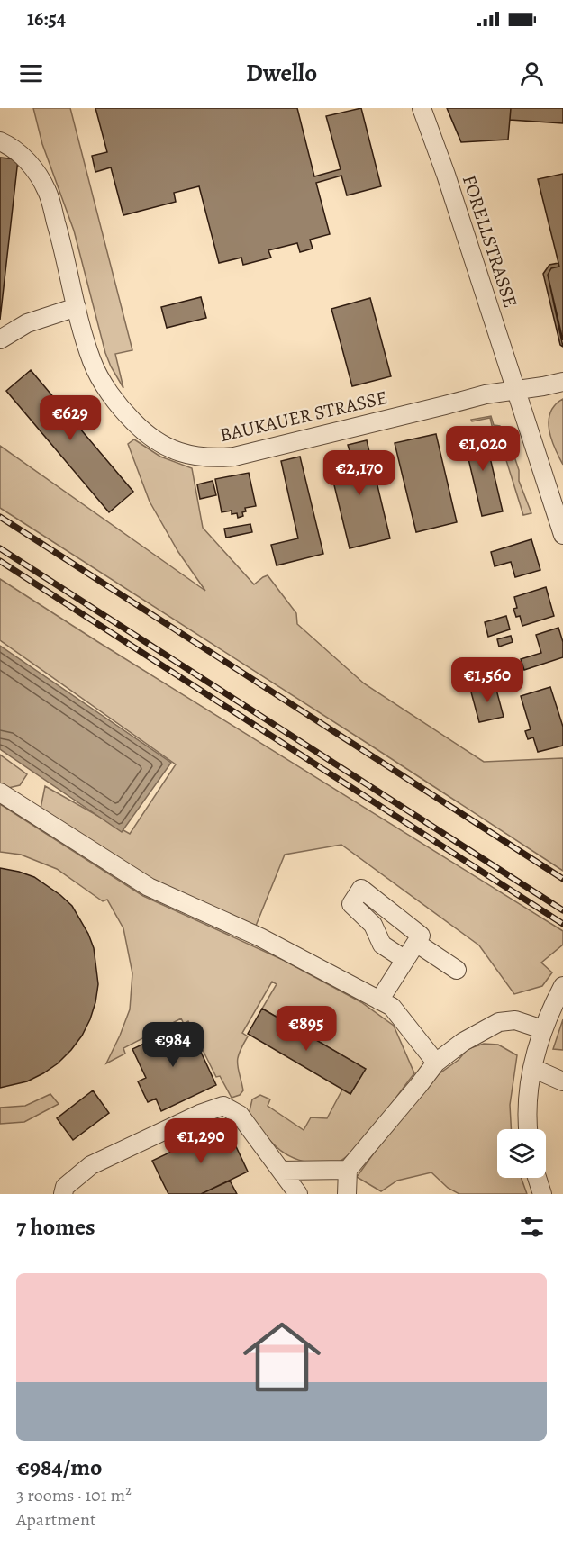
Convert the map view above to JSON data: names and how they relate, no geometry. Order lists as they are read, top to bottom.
{
  "streets": {
    "street": ["FORELLSTRASSE", "BAUKAUER STRASSE"]
  },
  "crossings": [
    ["FORELLSTRASSE", "BAUKAUER STRASSE"]
  ],
  "page": {
    "status": "16:54",
    "header": "Dwello",
    "price": [
      "€629",
      "€1,020",
      "€2,170",
      "€1,560",
      "€895",
      "€984",
      "€1,290"
    ],
    "heading": "7 homes",
    "list": [
      {
        "name": "€984/mo",
        "note": "3 rooms · 101 m² · Apartment"
      }
    ]
  }
}
